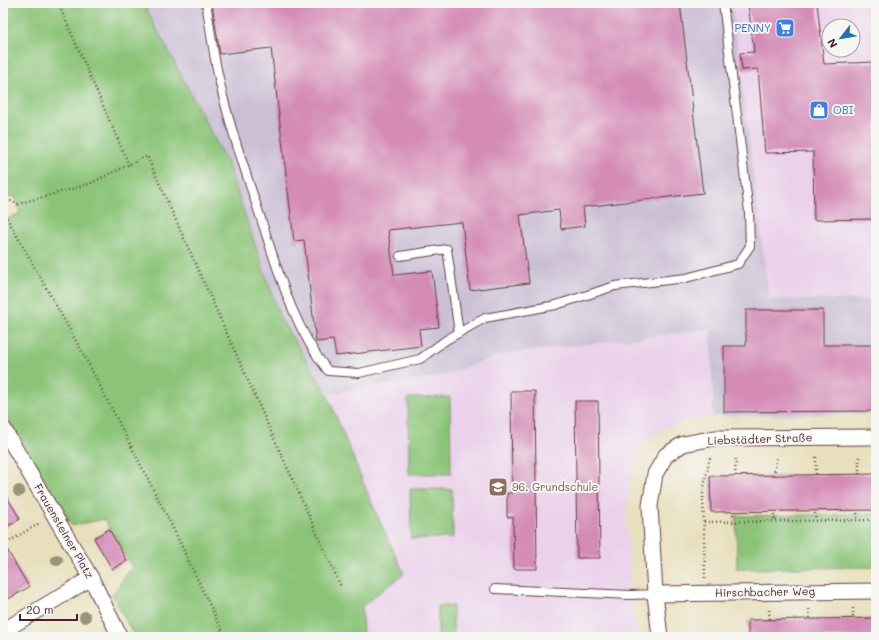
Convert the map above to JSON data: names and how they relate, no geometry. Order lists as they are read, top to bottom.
{
  "streets": {
    "street": ["Liebstädter Straße", "Frauensteiner Platz", "Hirschbacher Weg"]
  },
  "crossings": [
    ["Liebstädter Straße", "Hirschbacher Weg"]
  ],
  "places": {
    "supermarket": ["PENNY"],
    "shop": ["OBI"],
    "school or university": ["96. Grundschule"]
  },
  "scale_bar": "20 m",
  "north": "bottom left"
}
